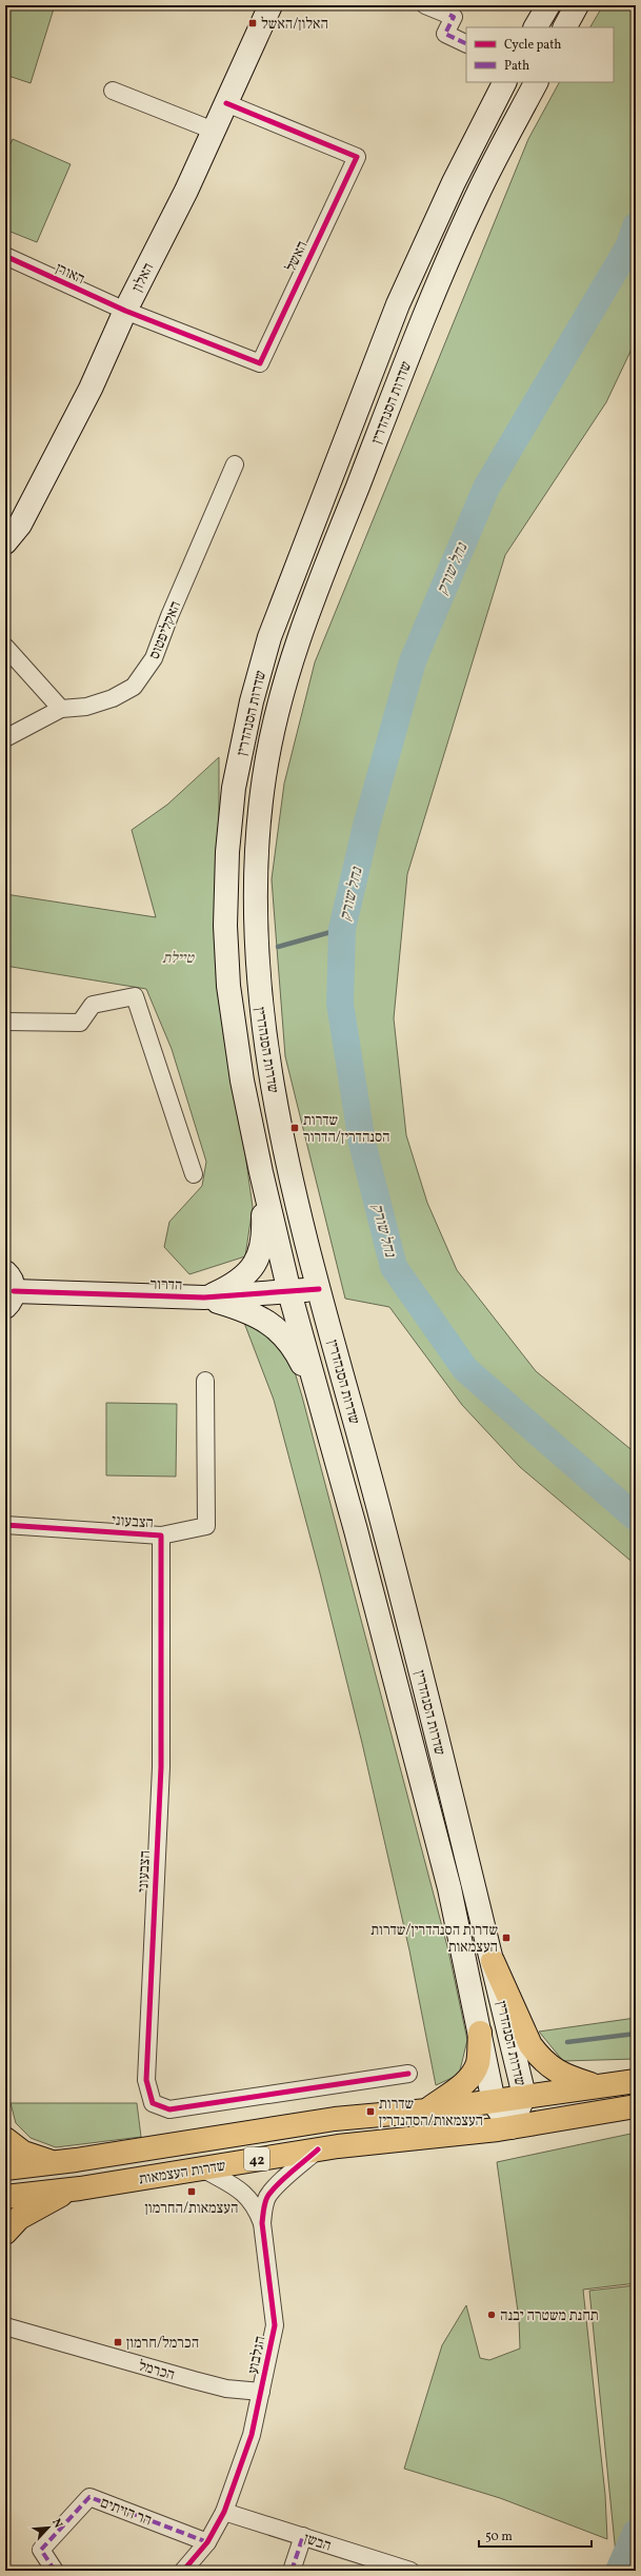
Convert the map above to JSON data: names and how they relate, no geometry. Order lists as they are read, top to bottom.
{
  "streets": {
    "highway": ["42", "שדרות העצמאות"],
    "main road": ["האלון", "שדרות הסנהדרין", "הדרור"],
    "street": [
      "האשל",
      "האורן",
      "האקליפטוס",
      "הצבעוני",
      "הגלבוע",
      "הכרמל",
      "הר הזיתים",
      "הבשן"
    ]
  },
  "crossings": [
    ["האשל", "האורן"],
    ["האשל", "האלון"],
    ["האורן", "האלון"],
    ["שדרות הסנהדרין", "הדרור"],
    ["שדרות הסנהדרין", "42"],
    ["שדרות הסנהדרין", "שדרות העצמאות"],
    ["42", "שדרות העצמאות"],
    ["שדרות העצמאות", "הגלבוע"],
    ["הגלבוע", "הכרמל"],
    ["הגלבוע", "הר הזיתים"],
    ["הגלבוע", "הבשן"]
  ],
  "water": ["נחל שורק"],
  "parks": ["טיילת"],
  "places": {
    "transit": [
      "האלון/האשל",
      "שדרות הסנהדרין/הדרור",
      "שדרות הסנהדרין/שדרות העצמאות",
      "שדרות העצמאות/הסהנדרין",
      "העצמאות/החרמון",
      "הכרמל/חרמון"
    ],
    "other": ["תחנת משטרה יבנה"]
  },
  "legend": ["Cycle path", "Path"],
  "scale_bar": "50 m",
  "north": "top right"
}
